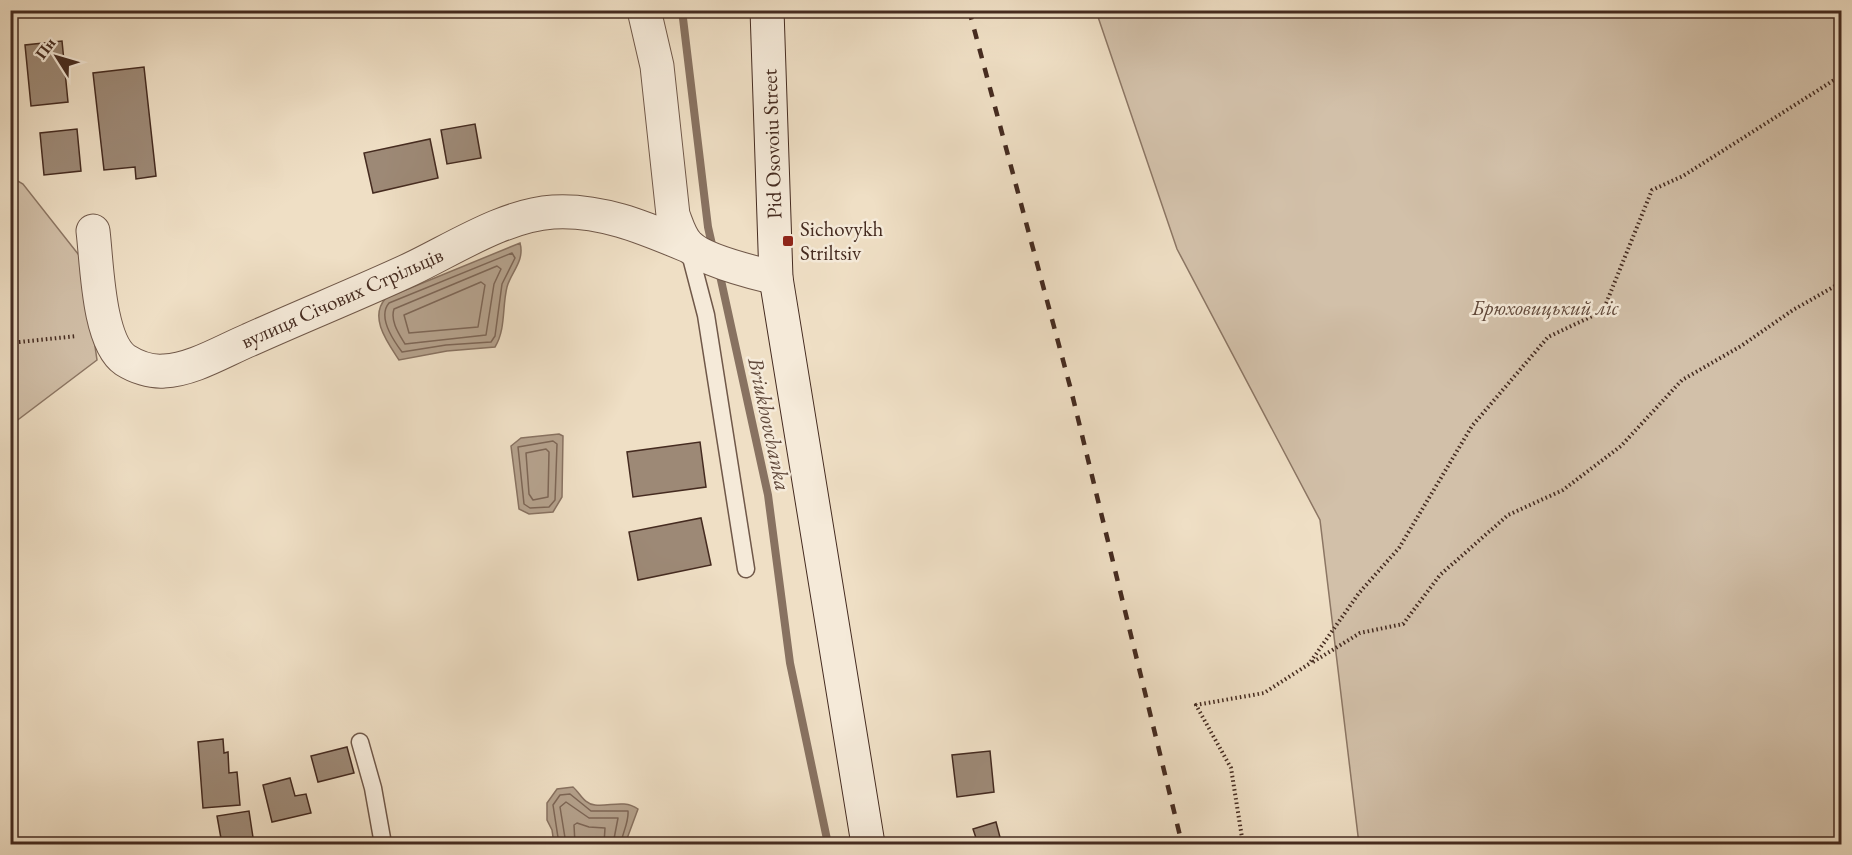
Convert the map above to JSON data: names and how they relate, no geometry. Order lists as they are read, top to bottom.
{
  "streets": {
    "street": ["Pid Osovoiu Street", "вулиця Січових Стрільців"]
  },
  "crossings": [
    ["Pid Osovoiu Street", "вулиця Січових Стрільців"]
  ],
  "water": ["Briukhovchanka"],
  "parks": ["Брюховицький ліс"],
  "places": {
    "transit": ["Sichovykh Striltsiv"]
  },
  "north": "top left"
}
